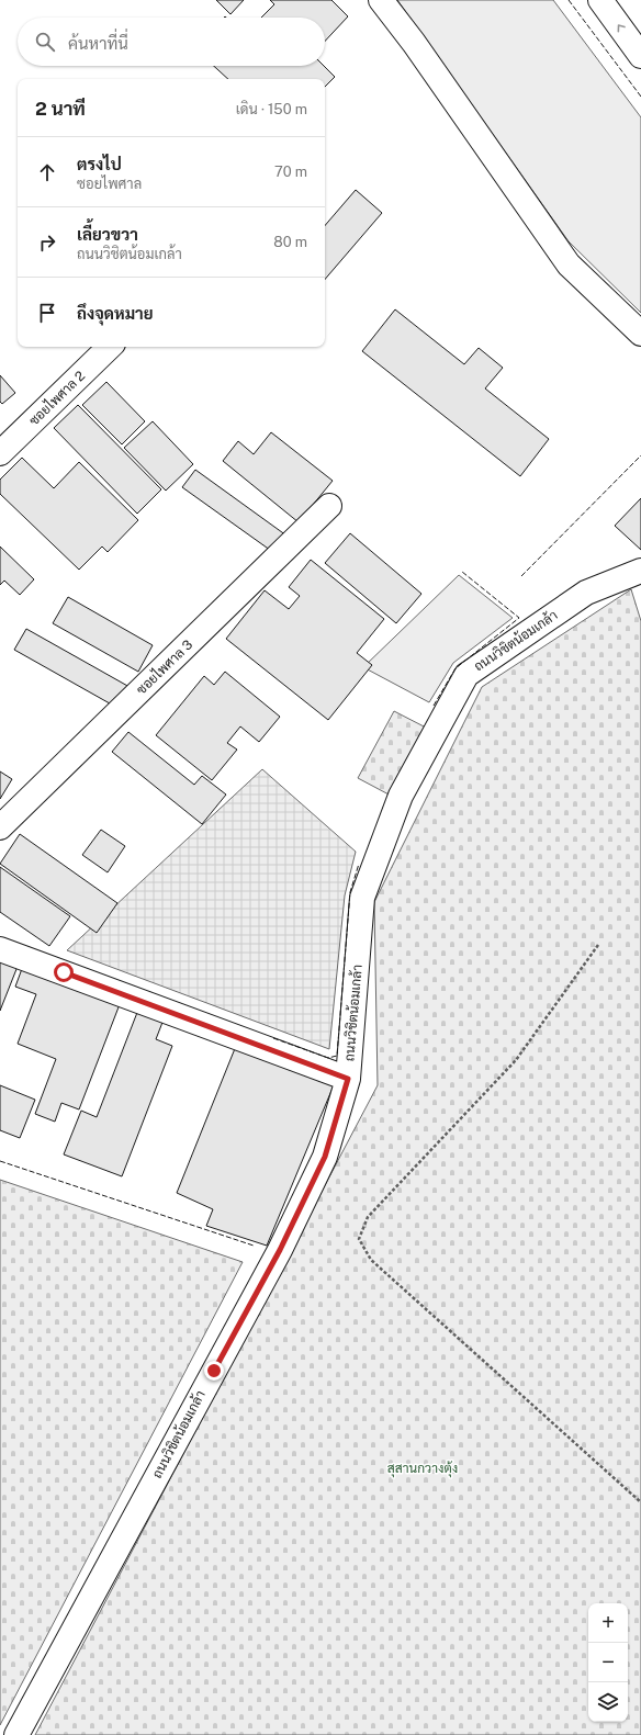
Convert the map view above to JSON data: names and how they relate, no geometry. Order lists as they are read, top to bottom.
{
  "streets": {
    "street": ["ซอยไพศาล 2", "ถนนวิชิตน้อมเกล้า", "ซอยไพศาล 3"]
  },
  "parks": ["สุสานกวางตุ้ง"],
  "page": {
    "search": "ค้นหาที่นี่",
    "heading": ["2 นาที", "เดิน · 150 m"],
    "list": [
      ["ตรงไป", "ซอยไพศาล", "70 m"],
      ["เลี้ยวขวา", "ถนนวิชิตน้อมเกล้า", "80 m"],
      "ถึงจุดหมาย"
    ],
    "map_buttons": ["+", "−"]
  }
}
